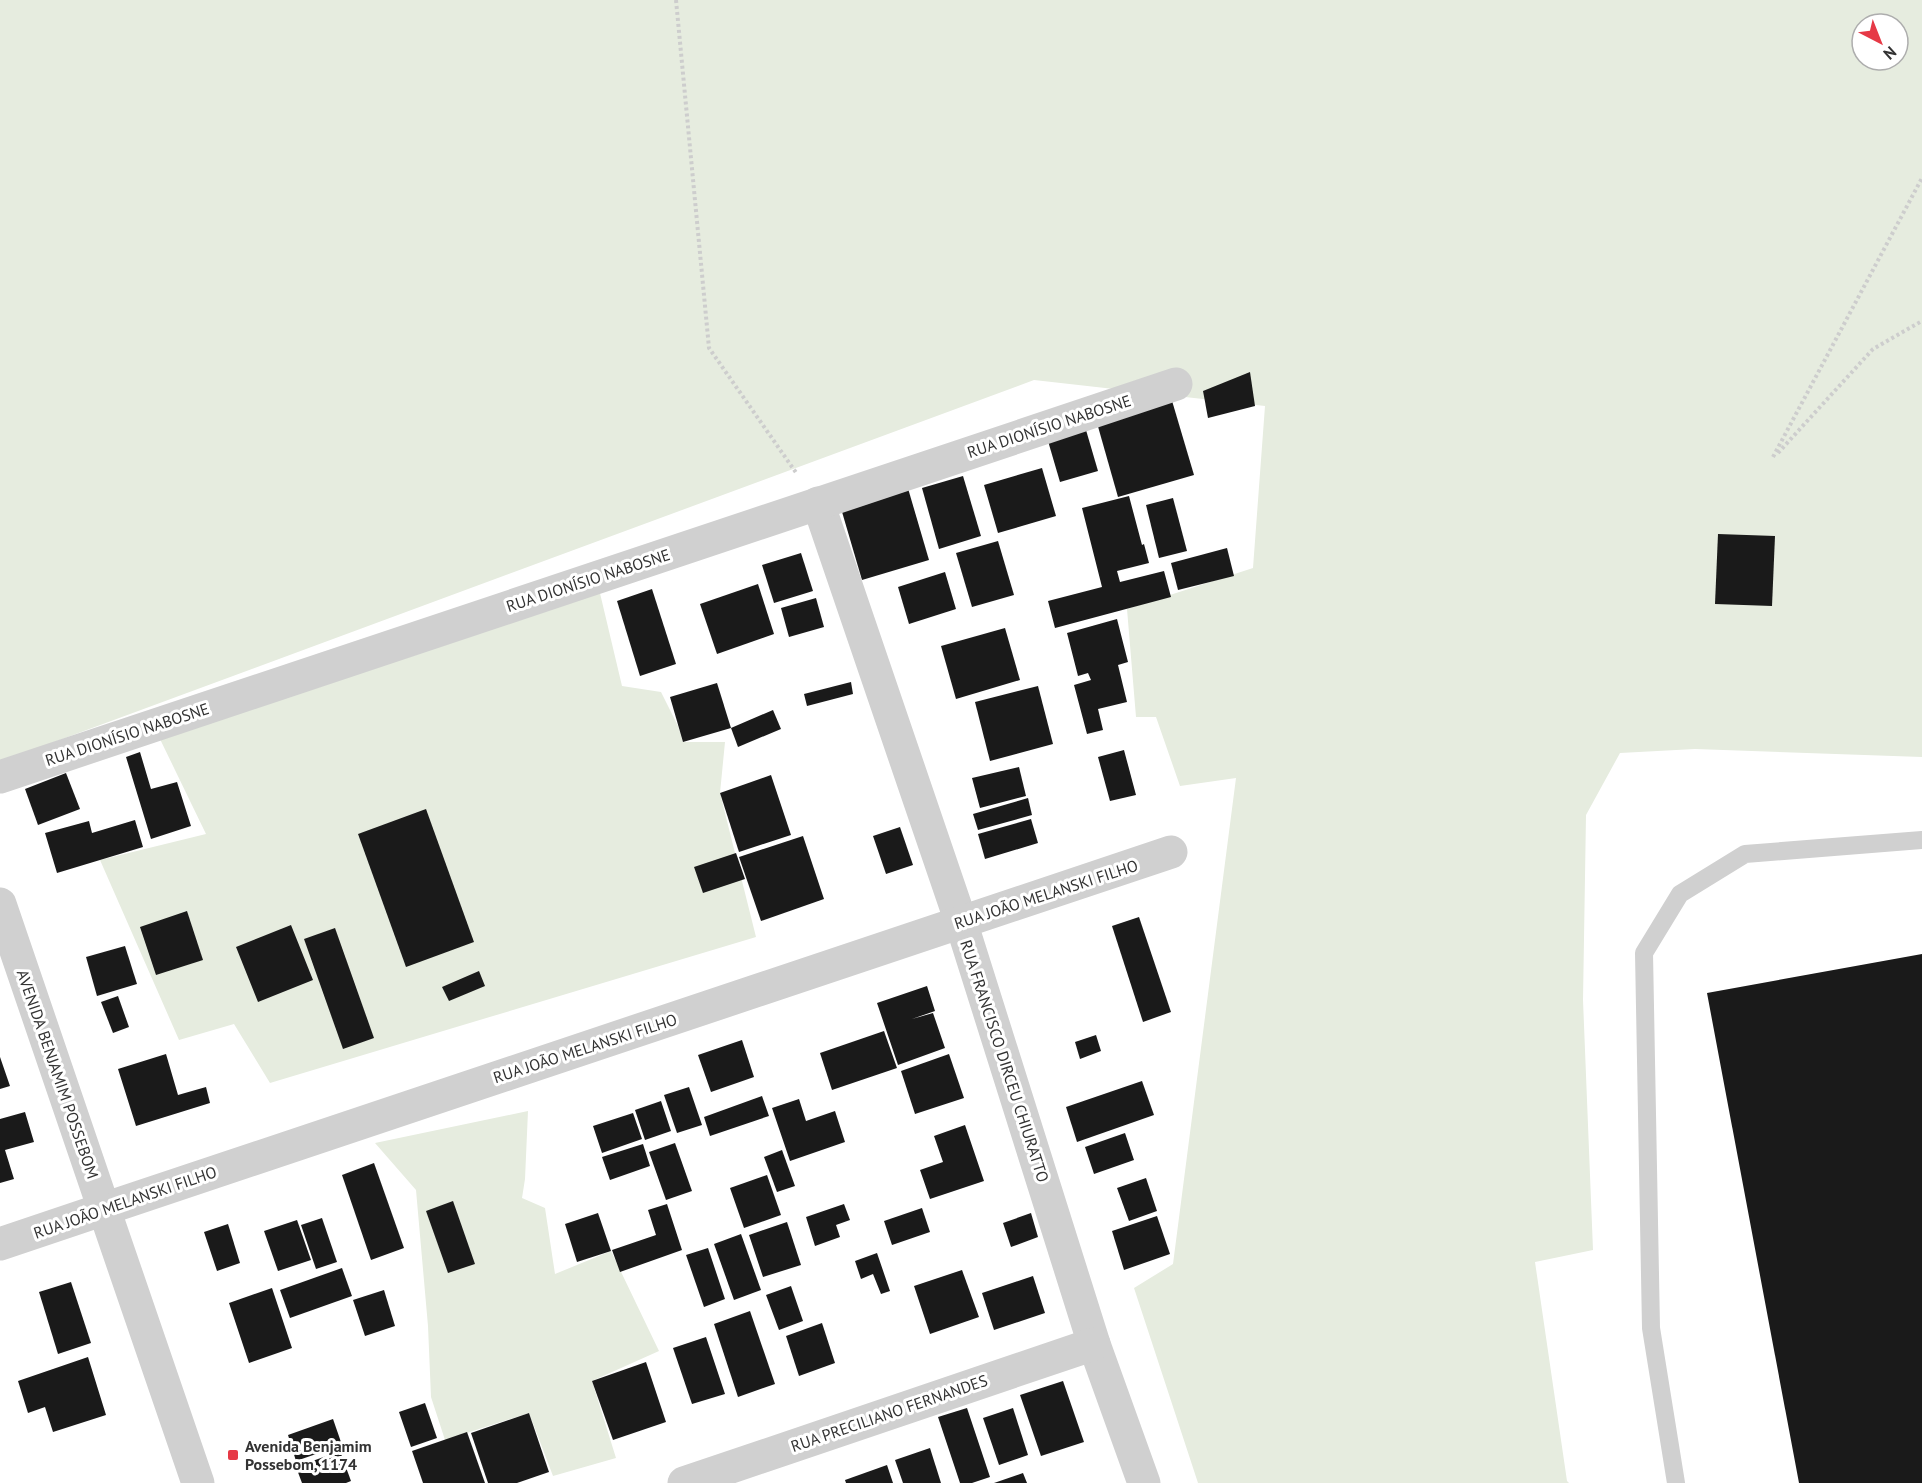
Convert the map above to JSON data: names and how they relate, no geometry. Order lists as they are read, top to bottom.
{
  "streets": {
    "street": [
      "RUA DIONÍSIO NABOSNE",
      "RUA JOÃO MELANSKI FILHO",
      "RUA FRANCISCO DIRCEU CHIURATTO",
      "AVENIDA BENJAMIM POSSEBOM",
      "RUA PRECILIANO FERNANDES"
    ]
  },
  "crossings": [
    ["RUA DIONÍSIO NABOSNE", "RUA FRANCISCO DIRCEU CHIURATTO"],
    ["RUA JOÃO MELANSKI FILHO", "RUA FRANCISCO DIRCEU CHIURATTO"],
    ["RUA JOÃO MELANSKI FILHO", "AVENIDA BENJAMIM POSSEBOM"],
    ["RUA FRANCISCO DIRCEU CHIURATTO", "RUA PRECILIANO FERNANDES"]
  ],
  "places": {
    "transit": ["Avenida Benjamim Possebom, 1174"]
  },
  "north": "bottom right"
}
